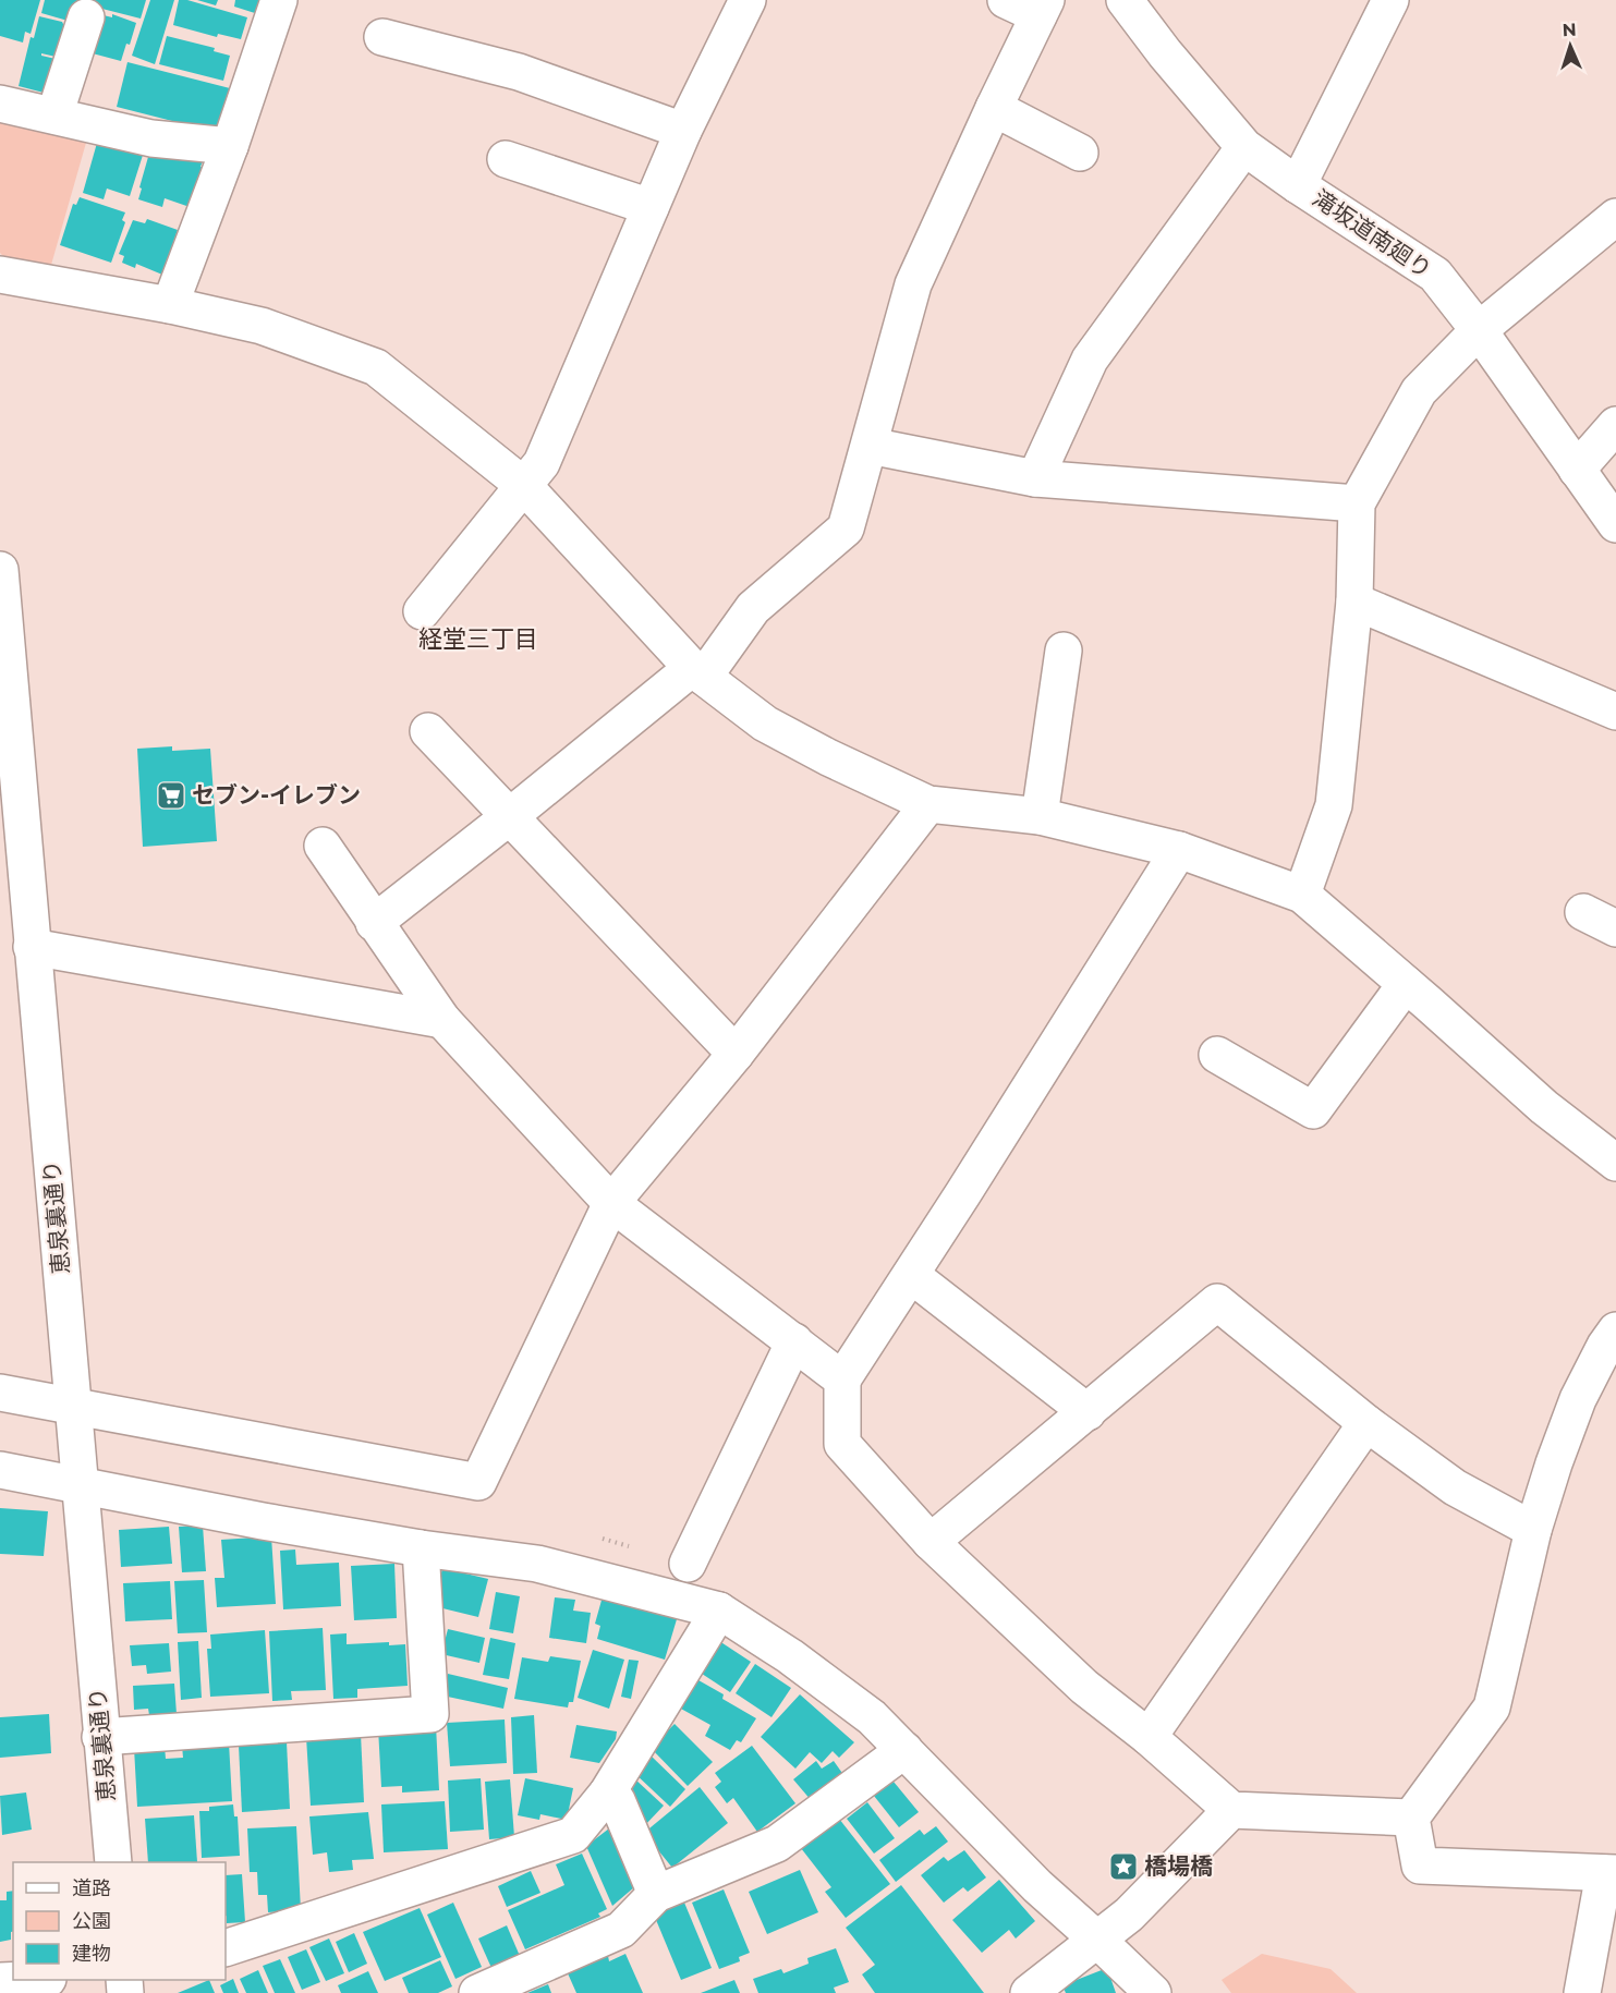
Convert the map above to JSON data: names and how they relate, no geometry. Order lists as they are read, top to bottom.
{
  "streets": {
    "street": ["滝坂道南廻り", "恵泉裏通り"]
  },
  "districts": ["経堂三丁目"],
  "places": {
    "supermarket": ["セブン-イレブン"],
    "place": ["橋場橋"]
  },
  "legend": ["道路", "公園", "建物"],
  "north": "top"
}
